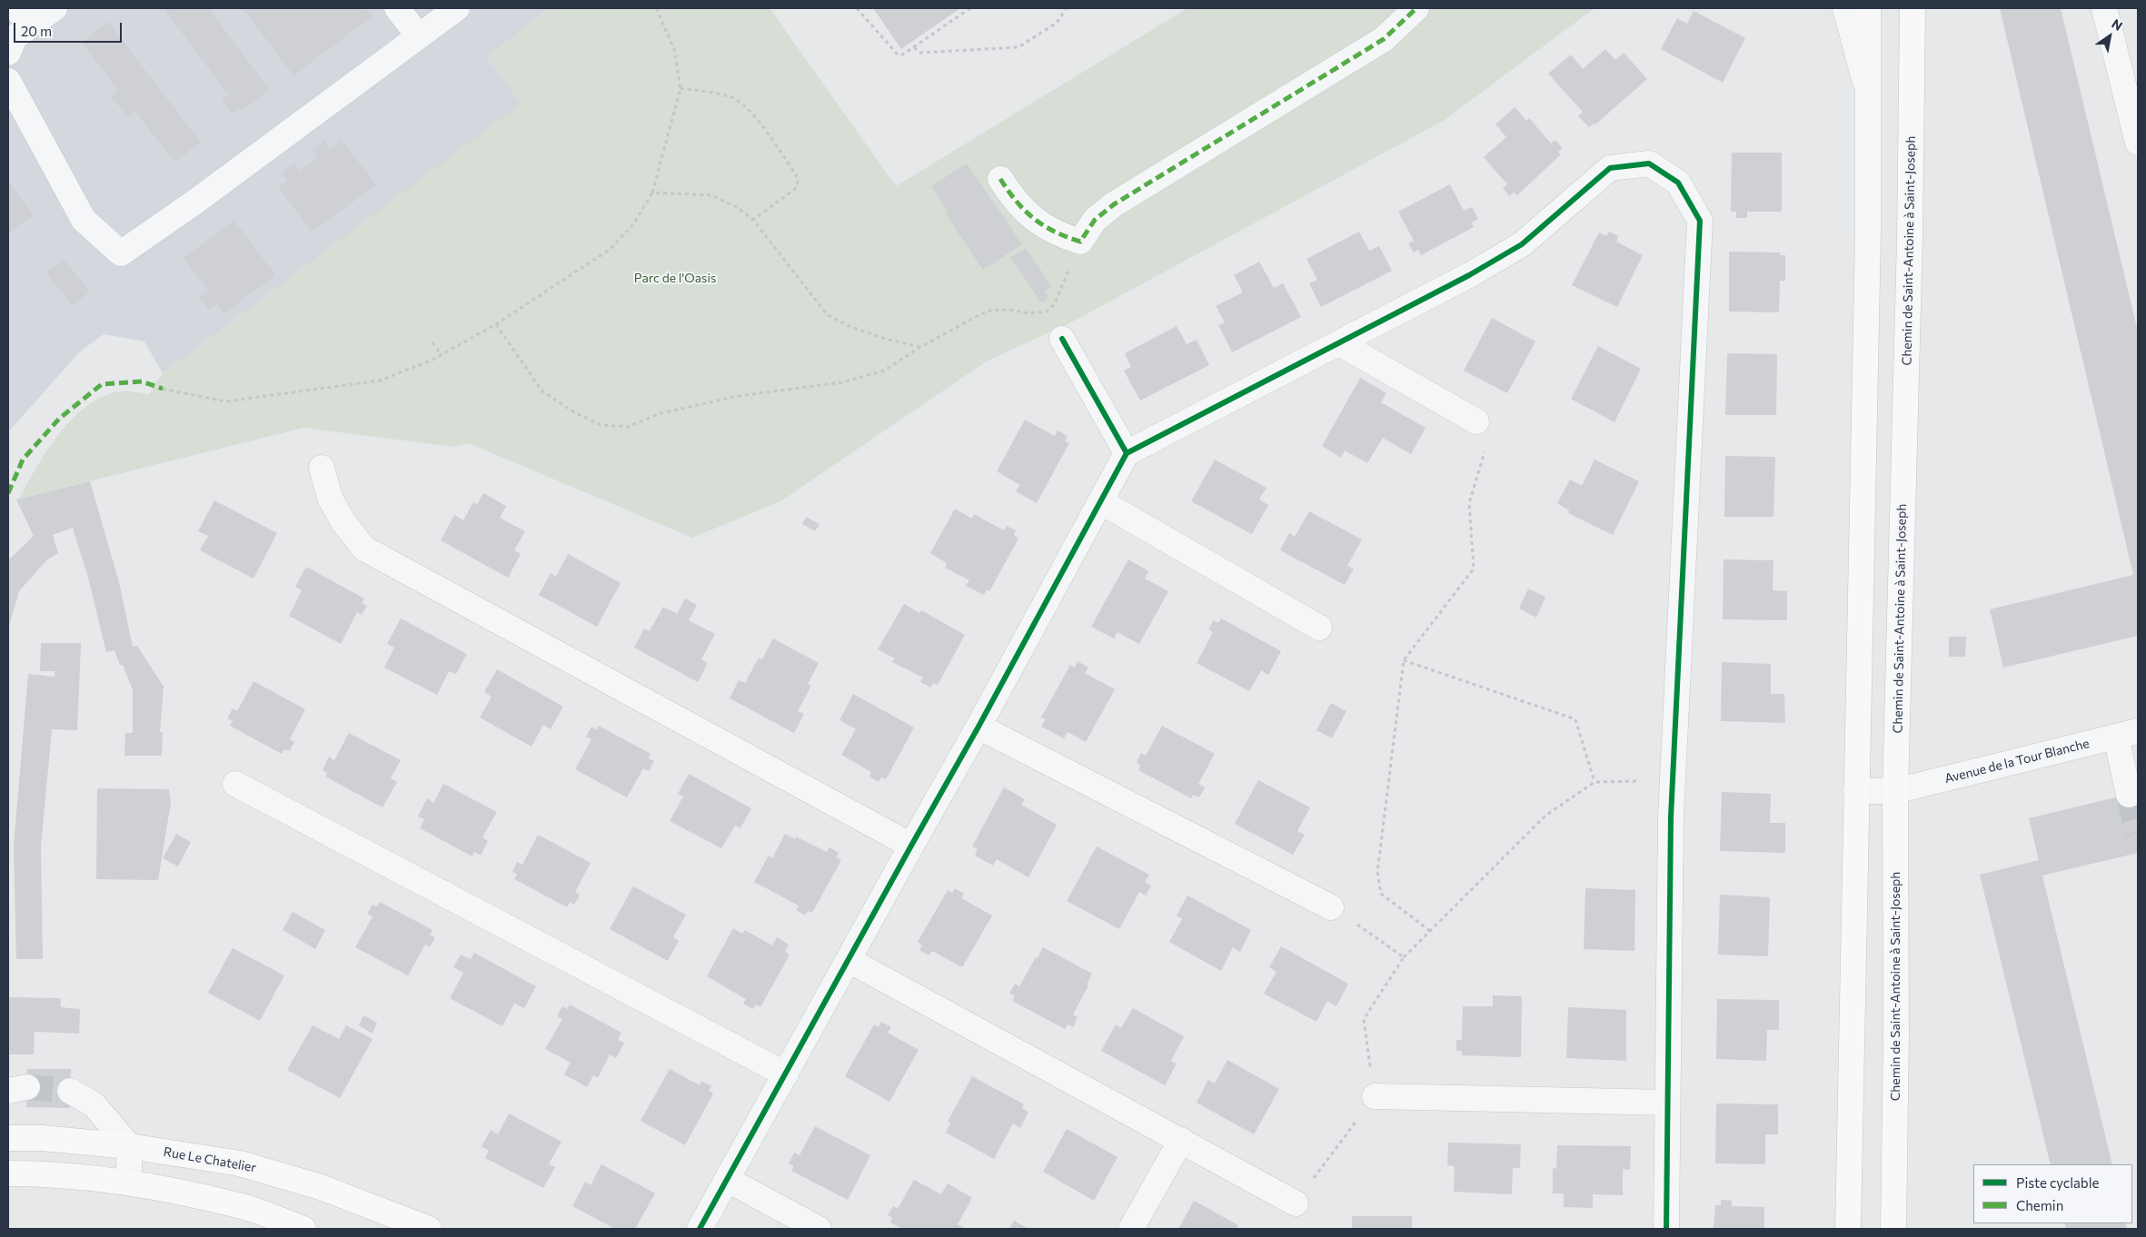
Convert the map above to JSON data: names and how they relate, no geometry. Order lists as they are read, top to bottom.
{
  "streets": {
    "main road": ["Chemin de Saint-Antoine à Saint-Joseph", "Rue Le Chatelier"],
    "street": ["Avenue de la Tour Blanche"]
  },
  "crossings": [
    ["Chemin de Saint-Antoine à Saint-Joseph", "Avenue de la Tour Blanche"]
  ],
  "parks": ["Parc de l'Oasis"],
  "legend": ["Piste cyclable", "Chemin"],
  "scale_bar": "20 m",
  "north": "top right"
}
